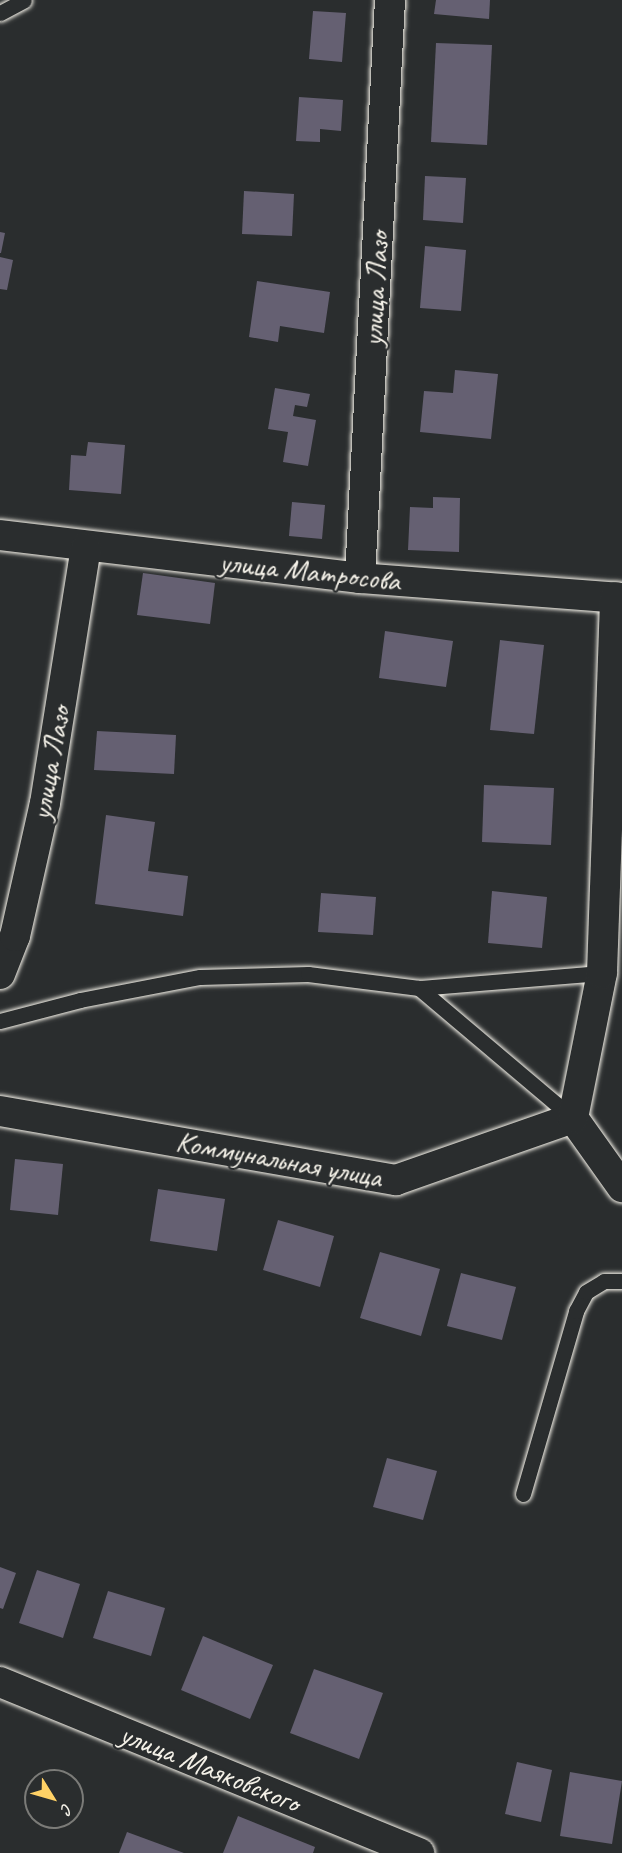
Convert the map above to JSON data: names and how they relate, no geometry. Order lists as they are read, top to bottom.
{
  "streets": {
    "street": [
      "улица Лазо",
      "улица Матросова",
      "Коммунальная улица",
      "улица Маяковского"
    ]
  },
  "crossings": [
    ["улица Лазо", "улица Матросова"]
  ],
  "north": "bottom right"
}
